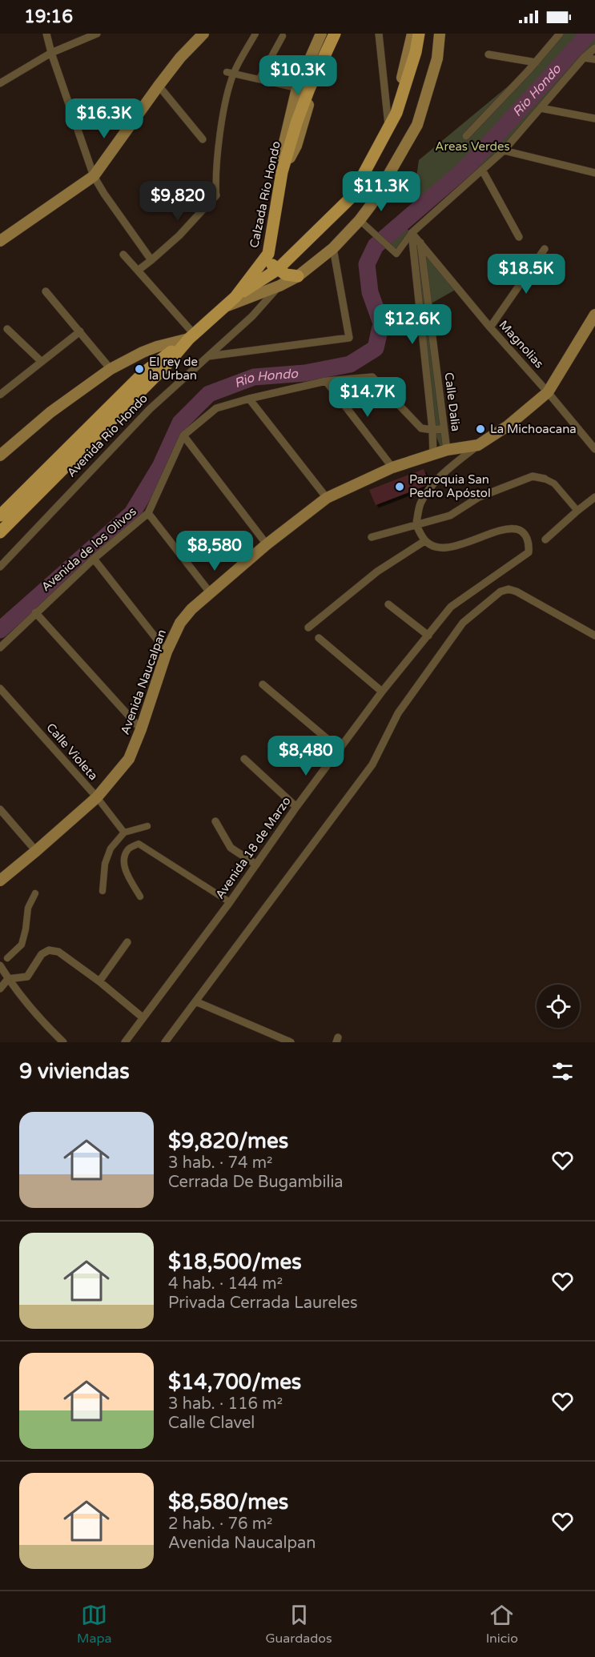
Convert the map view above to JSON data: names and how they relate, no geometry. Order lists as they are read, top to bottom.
{
  "streets": {
    "main road": ["Calzada Río Hondo", "Avenida Naucalpan"],
    "street": [
      "Magnolias",
      "Calle Dalia",
      "Avenida Río Hondo",
      "Avenida de los Olivos",
      "Calle Violeta",
      "Avenida 18 de Marzo"
    ]
  },
  "crossings": [
    ["Magnolias", "Calle Dalia"],
    ["Magnolias", "Avenida Naucalpan"],
    ["Calle Dalia", "Avenida de los Olivos"],
    ["Calle Dalia", "Avenida Naucalpan"],
    ["Avenida Naucalpan", "Calle Violeta"]
  ],
  "water": ["Rio Hondo"],
  "parks": ["Areas Verdes"],
  "places": ["El rey de la Urban", "La Michoacana", "Parroquia San Pedro Apóstol"],
  "page": {
    "status": "19:16",
    "price": [
      "$10.3K",
      "$16.3K",
      "$11.3K",
      "$9,820",
      "$18.5K",
      "$12.6K",
      "$14.7K",
      "$8,580",
      "$8,480"
    ],
    "heading": "9 viviendas",
    "list": [
      {
        "name": "$9,820/mes",
        "note": "3 hab. · 74 m² · Cerrada De Bugambilia"
      },
      {
        "name": "$18,500/mes",
        "note": "4 hab. · 144 m² · Privada Cerrada Laureles"
      },
      {
        "name": "$14,700/mes",
        "note": "3 hab. · 116 m² · Calle Clavel"
      },
      {
        "name": "$8,580/mes",
        "note": "2 hab. · 76 m² · Avenida Naucalpan"
      }
    ],
    "tabs": ["Mapa", "Guardados", "Inicio"]
  }
}
